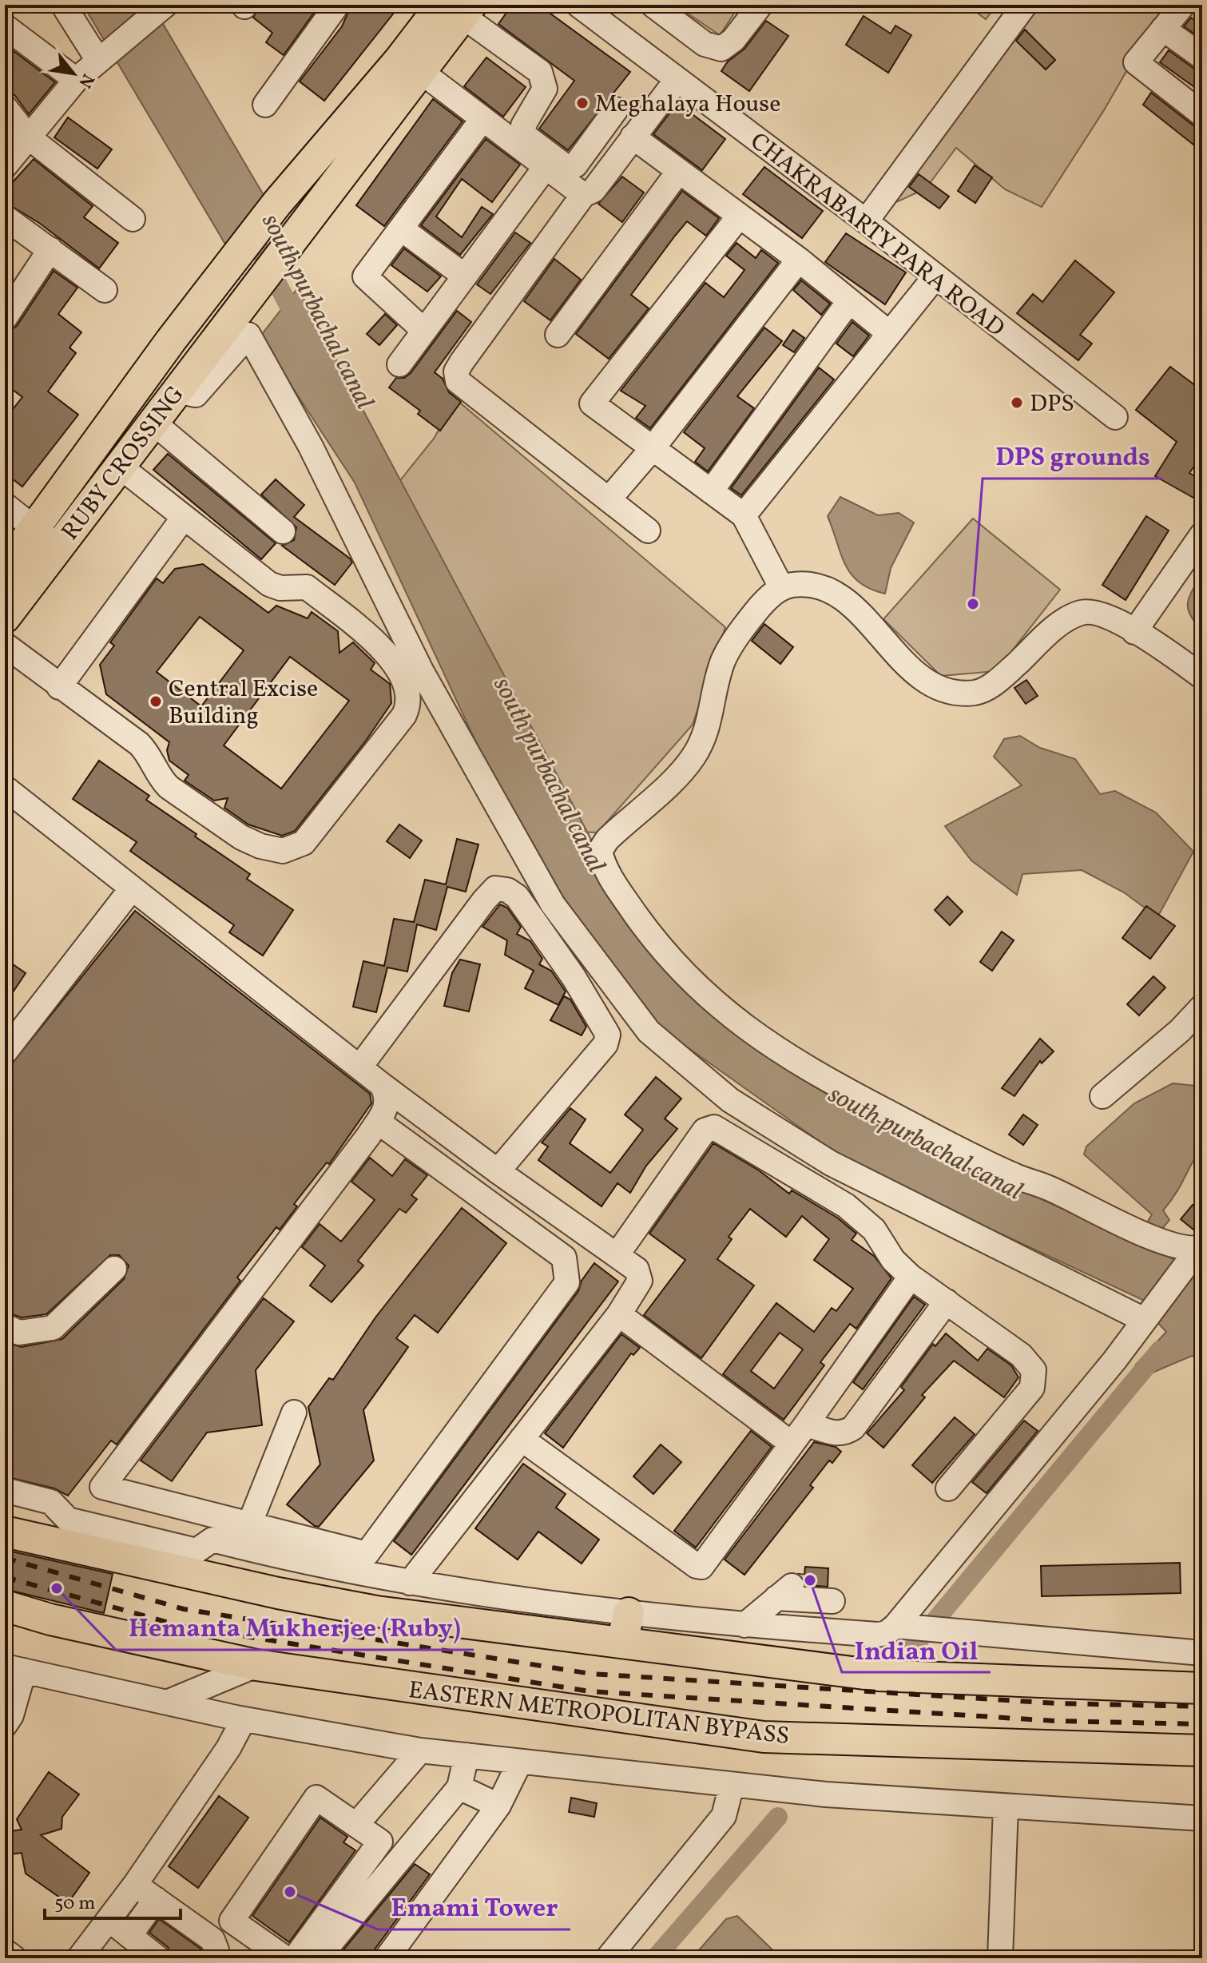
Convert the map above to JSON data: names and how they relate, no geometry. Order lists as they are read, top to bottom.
{
  "streets": {
    "main road": ["RUBY CROSSING", "EASTERN METROPOLITAN BYPASS"],
    "street": ["CHAKRABARTY PARA ROAD"]
  },
  "water": ["south purbachal canal"],
  "places": [
    "Meghalaya House",
    "DPS",
    "DPS grounds",
    "Central Excise Building",
    "Indian Oil",
    "Hemanta Mukherjee (Ruby)",
    "Emami Tower"
  ],
  "scale_bar": "50 m",
  "north": "bottom right"
}
